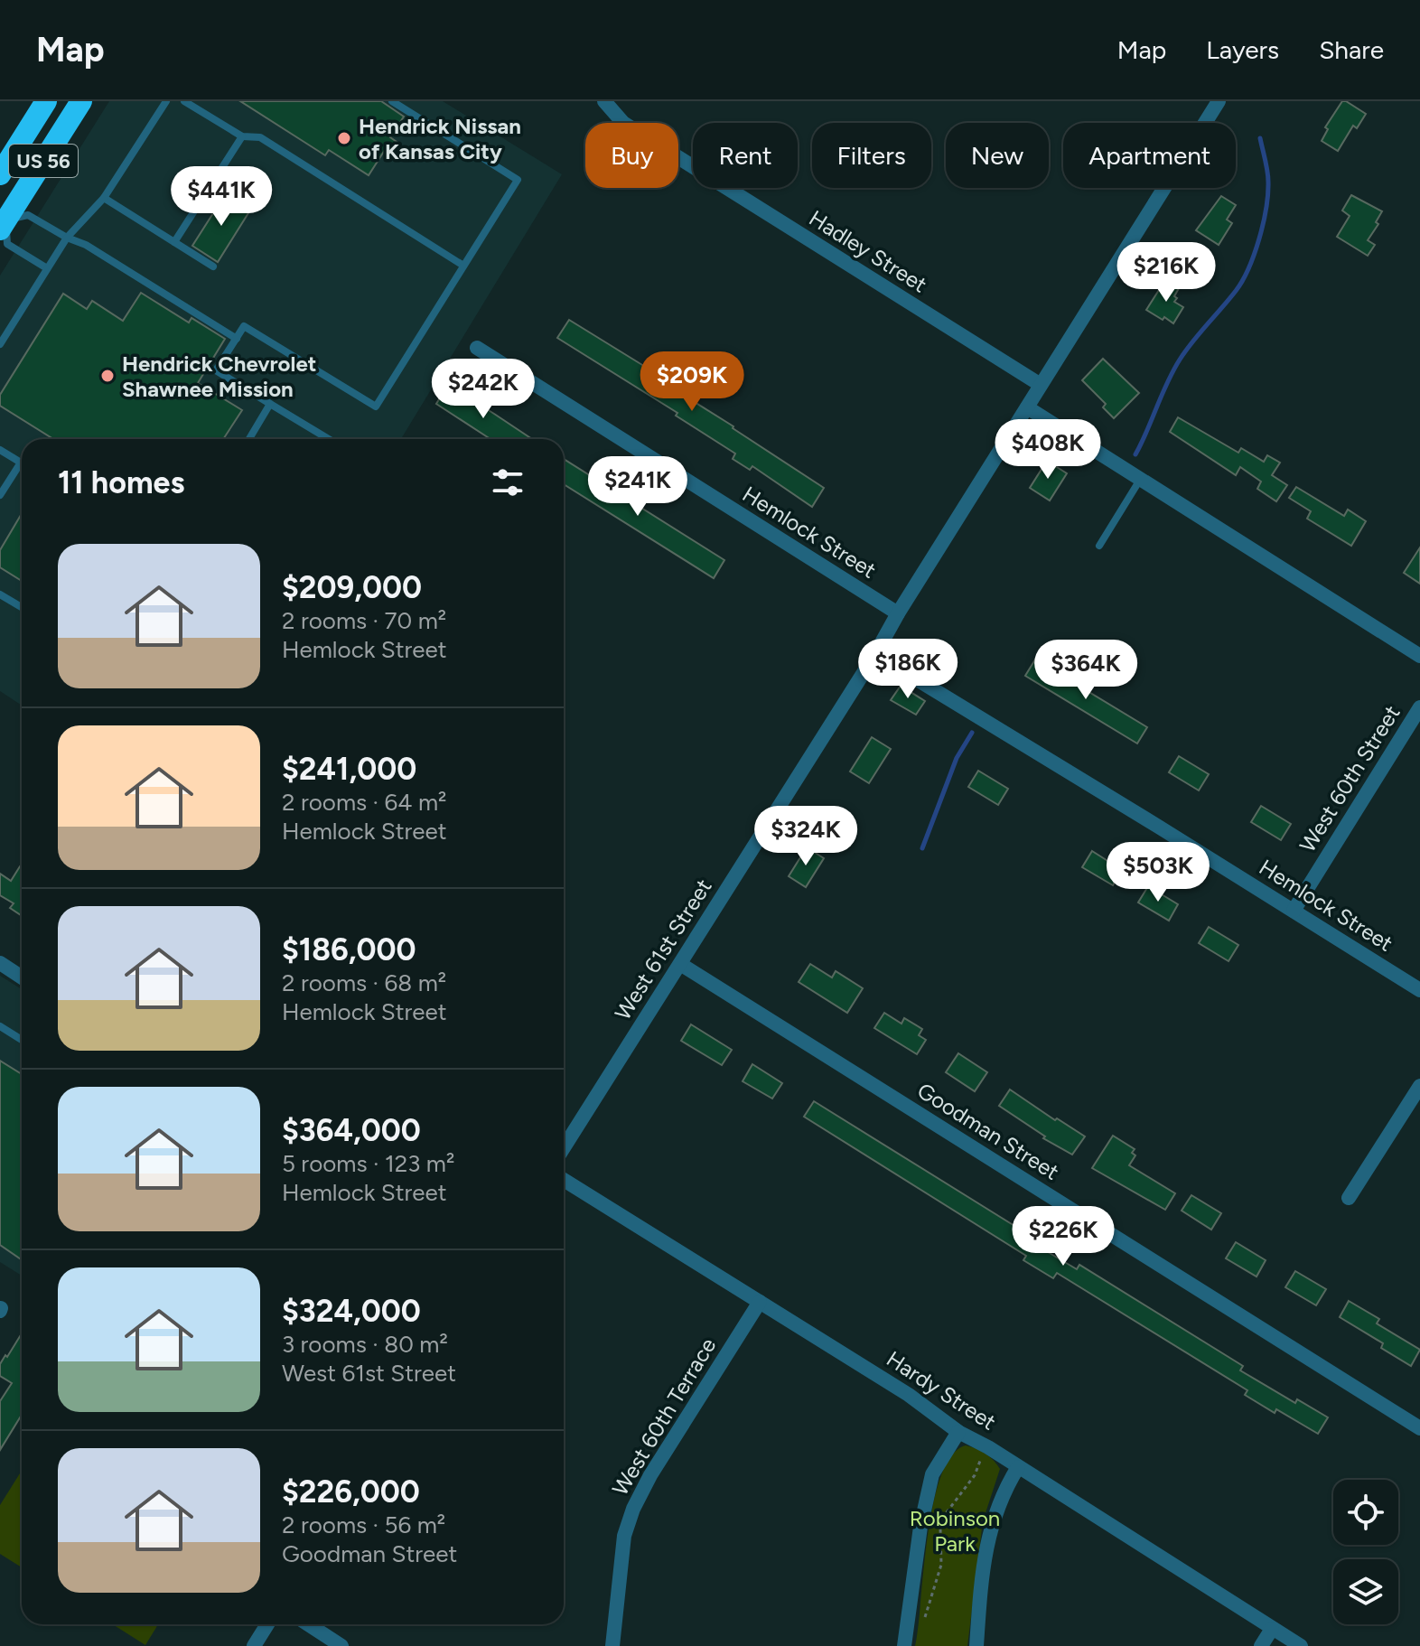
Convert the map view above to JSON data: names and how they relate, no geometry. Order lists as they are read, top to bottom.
{
  "streets": {
    "highway": ["US 56"],
    "street": [
      "Hadley Street",
      "Hemlock Street",
      "West 60th Street",
      "West 61st Street",
      "Goodman Street",
      "Hardy Street",
      "West 60th Terrace"
    ]
  },
  "crossings": [
    ["Hadley Street", "West 61st Street"],
    ["Hemlock Street", "West 60th Street"],
    ["Hemlock Street", "West 61st Street"],
    ["West 61st Street", "Goodman Street"],
    ["Hardy Street", "West 60th Terrace"]
  ],
  "parks": ["Robinson Park"],
  "places": ["Hendrick Nissan of Kansas City", "Hendrick Chevrolet Shawnee Mission"],
  "page": {
    "header": "Map",
    "nav": ["Map", "Layers", "Share"],
    "chip": [
      "Buy",
      "Rent",
      "Filters",
      "New",
      "Apartment"
    ],
    "price": [
      "$441K",
      "$216K",
      "$209K",
      "$242K",
      "$408K",
      "$241K",
      "$186K",
      "$364K",
      "$324K",
      "$503K",
      "$226K"
    ],
    "heading": "11 homes",
    "list": [
      {
        "name": "$209,000",
        "note": "2 rooms · 70 m² · Hemlock Street"
      },
      {
        "name": "$241,000",
        "note": "2 rooms · 64 m² · Hemlock Street"
      },
      {
        "name": "$186,000",
        "note": "2 rooms · 68 m² · Hemlock Street"
      },
      {
        "name": "$364,000",
        "note": "5 rooms · 123 m² · Hemlock Street"
      },
      {
        "name": "$324,000",
        "note": "3 rooms · 80 m² · West 61st Street"
      },
      {
        "name": "$226,000",
        "note": "2 rooms · 56 m² · Goodman Street"
      }
    ]
  }
}
